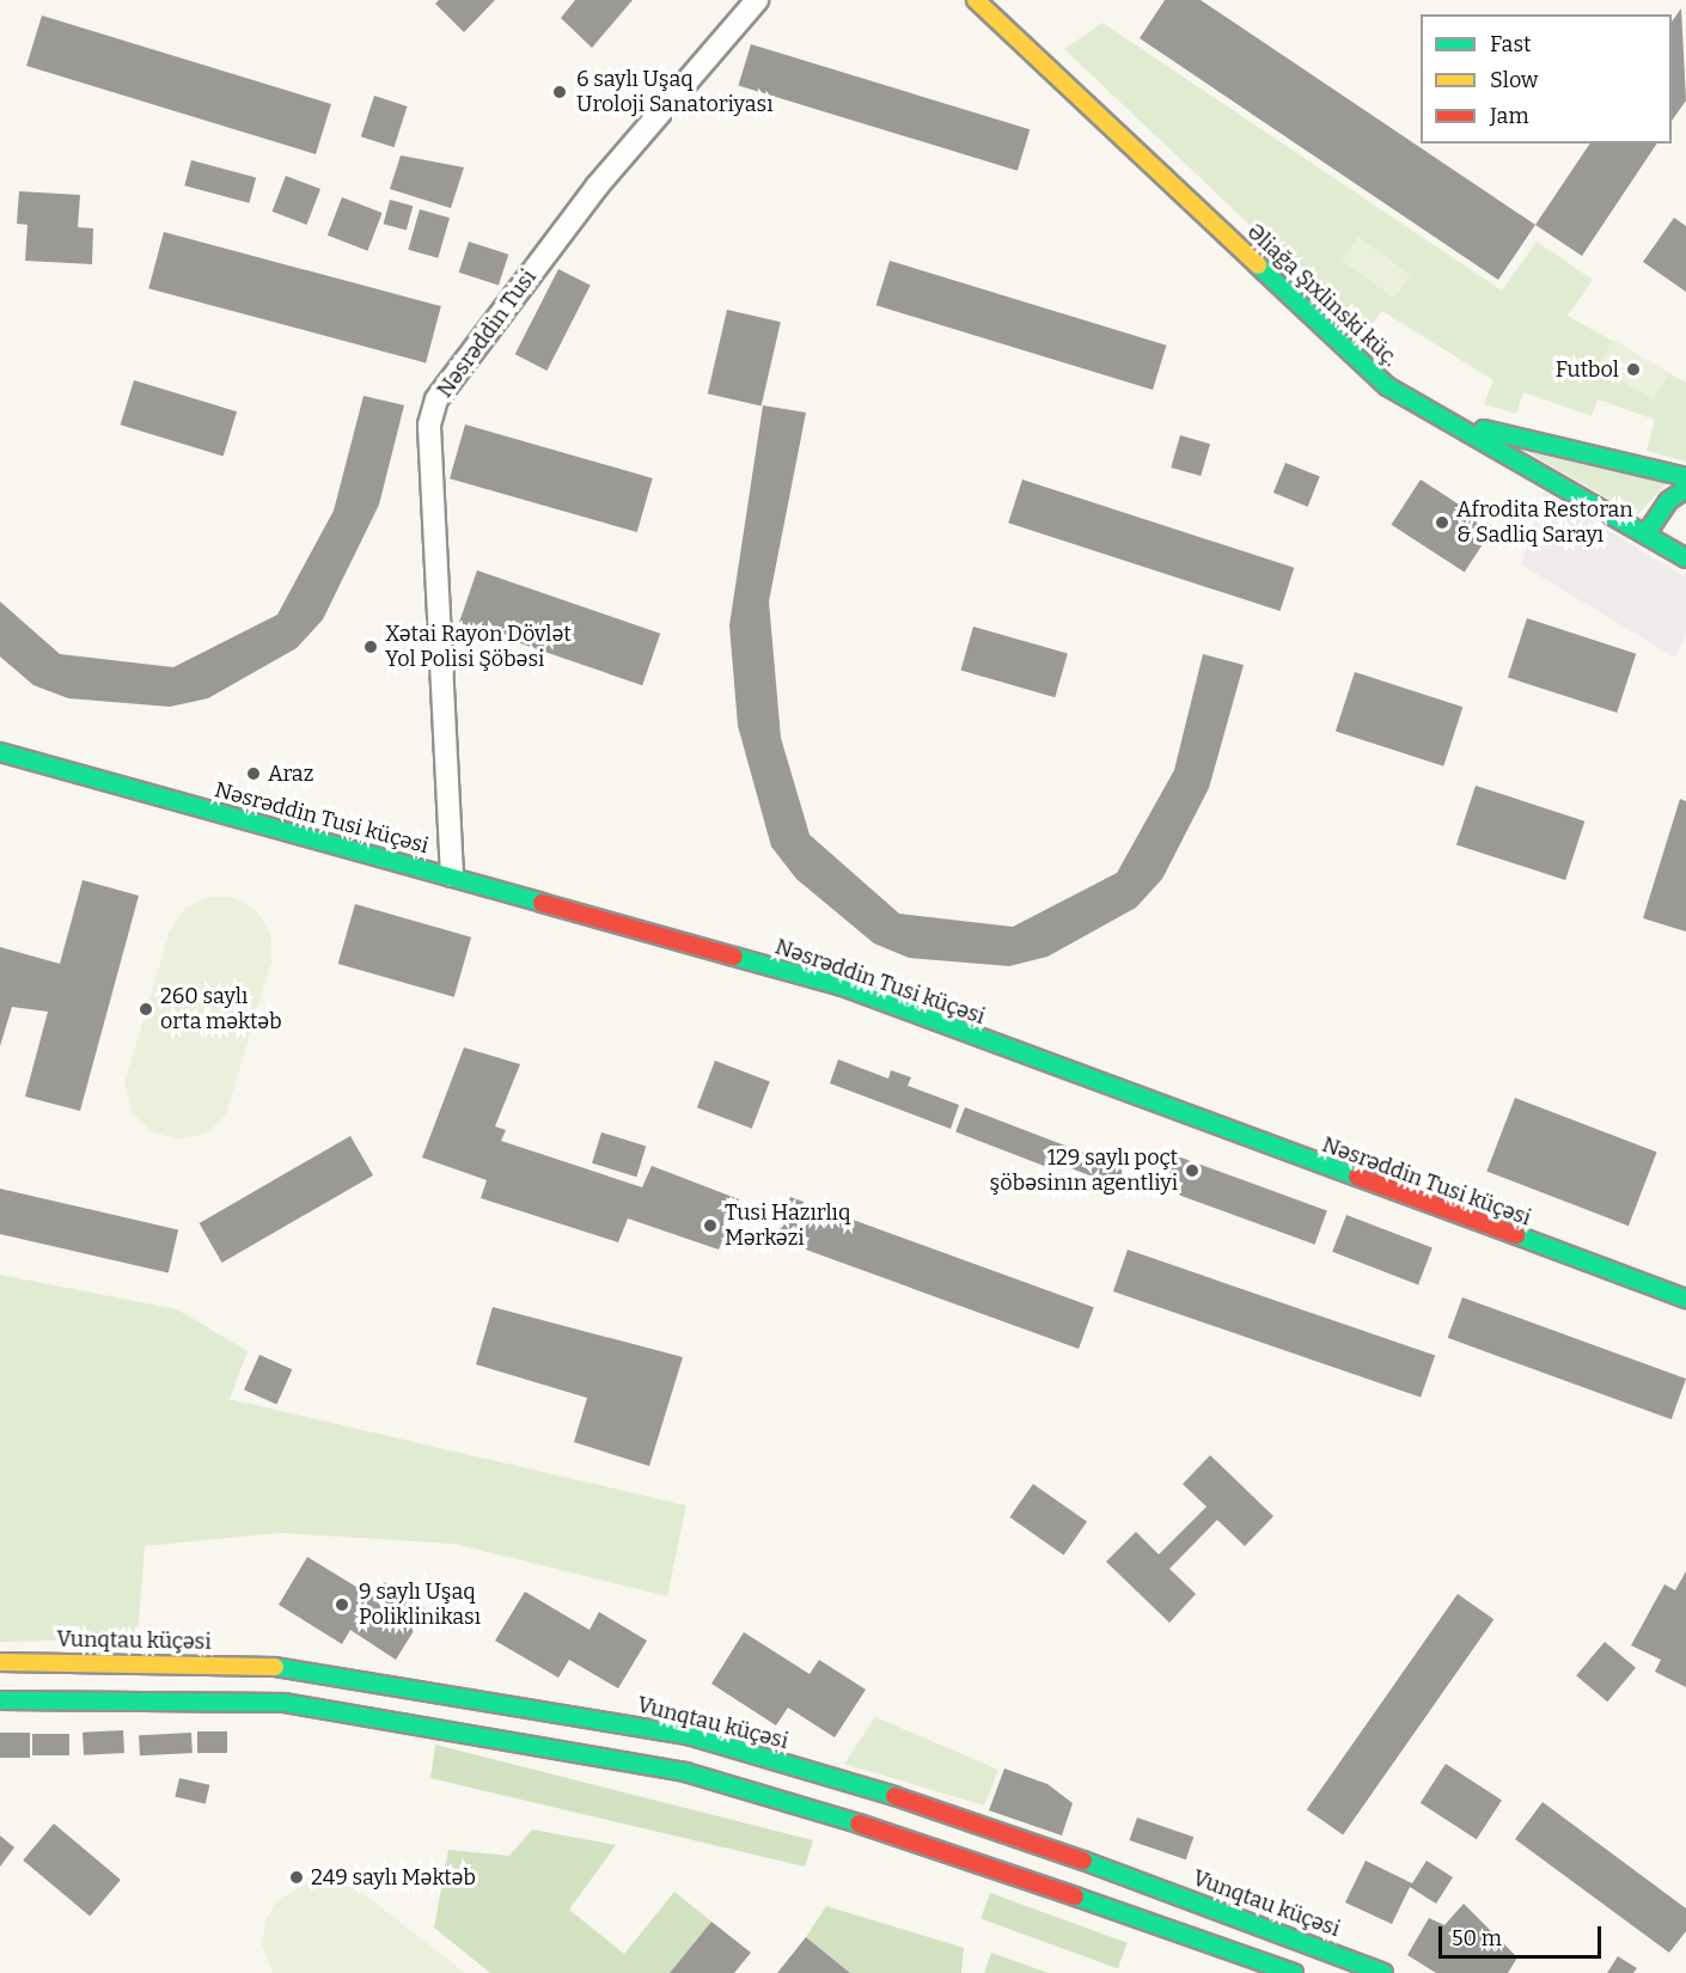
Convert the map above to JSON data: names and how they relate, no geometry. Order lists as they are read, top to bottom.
{
  "streets": {
    "main road": ["Əliağa Şıxlinski küç.", "Nəsrəddin Tusi küçəsi", "Vunqtau küçəsi"],
    "street": ["Nəsrəddin Tusi"]
  },
  "crossings": [
    ["Nəsrəddin Tusi", "Nəsrəddin Tusi küçəsi"]
  ],
  "places": [
    "6 saylı Uşaq Uroloji Sanatoriyası",
    "Futbol",
    "Afrodita Restoran & Sadliq Sarayı",
    "Xətai Rayon Dövlət Yol Polisi Şöbəsi",
    "Araz",
    "260 saylı orta məktəb",
    "129 saylı poçt şöbəsinın agentliyi",
    "Tusi Hazırlıq Mərkəzi",
    "9 saylı Uşaq Poliklinikası",
    "249 saylı Məktəb"
  ],
  "legend": ["Fast", "Slow", "Jam"],
  "scale_bar": "50 m"
}
